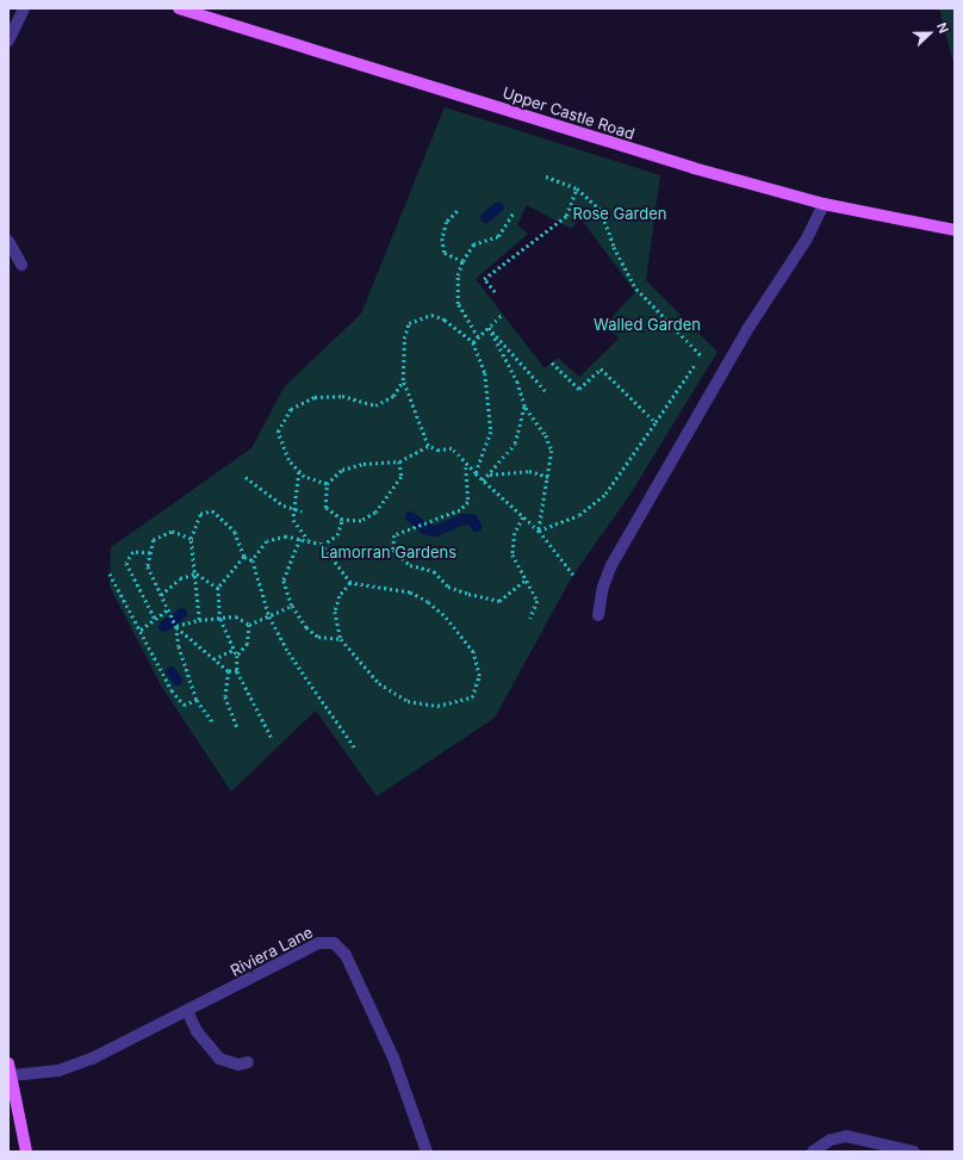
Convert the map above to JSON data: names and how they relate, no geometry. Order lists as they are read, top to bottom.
{
  "streets": {
    "main road": ["Upper Castle Road"],
    "street": ["Riviera Lane"]
  },
  "parks": ["Rose Garden", "Walled Garden", "Lamorran Gardens"],
  "north": "right"
}
